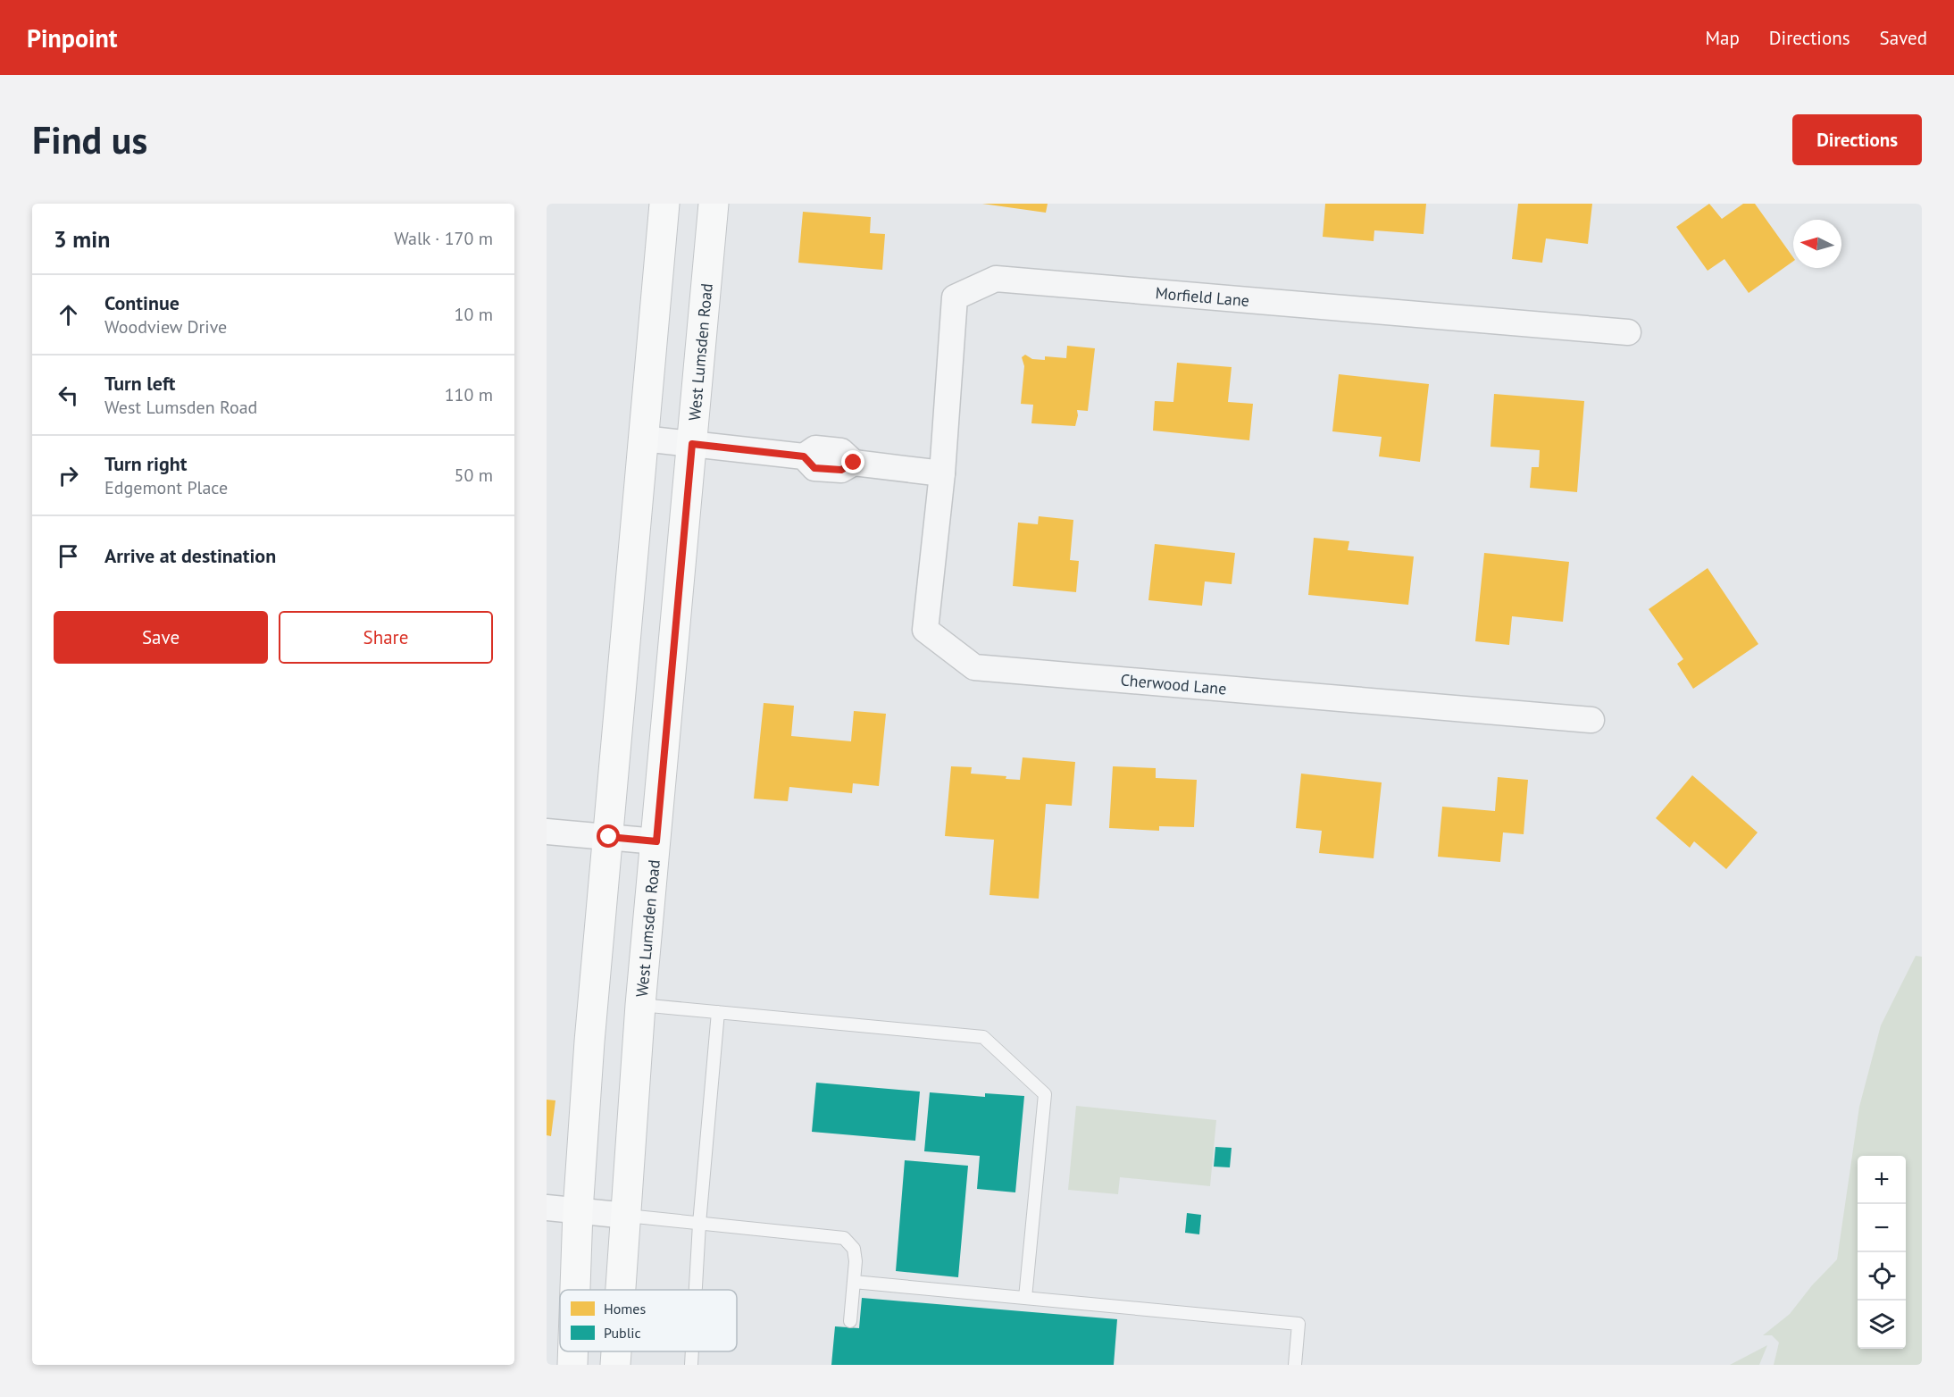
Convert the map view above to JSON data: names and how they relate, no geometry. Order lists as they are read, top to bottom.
{
  "streets": {
    "main road": ["West Lumsden Road"],
    "street": ["Morfield Lane", "Cherwood Lane"]
  },
  "crossings": [
    ["Morfield Lane", "Cherwood Lane"]
  ],
  "legend": ["Homes", "Public"],
  "north": "left",
  "page": {
    "header": "Pinpoint",
    "nav": ["Map", "Directions", "Saved"],
    "buttons": [
      "Directions",
      ["Save", "Share"]
    ],
    "title": "Find us",
    "heading": ["3 min", "Walk · 170 m"],
    "list": [
      ["Continue", "Woodview Drive", "10 m"],
      ["Turn left", "West Lumsden Road", "110 m"],
      ["Turn right", "Edgemont Place", "50 m"],
      "Arrive at destination"
    ],
    "map_buttons": ["+", "−"]
  }
}
